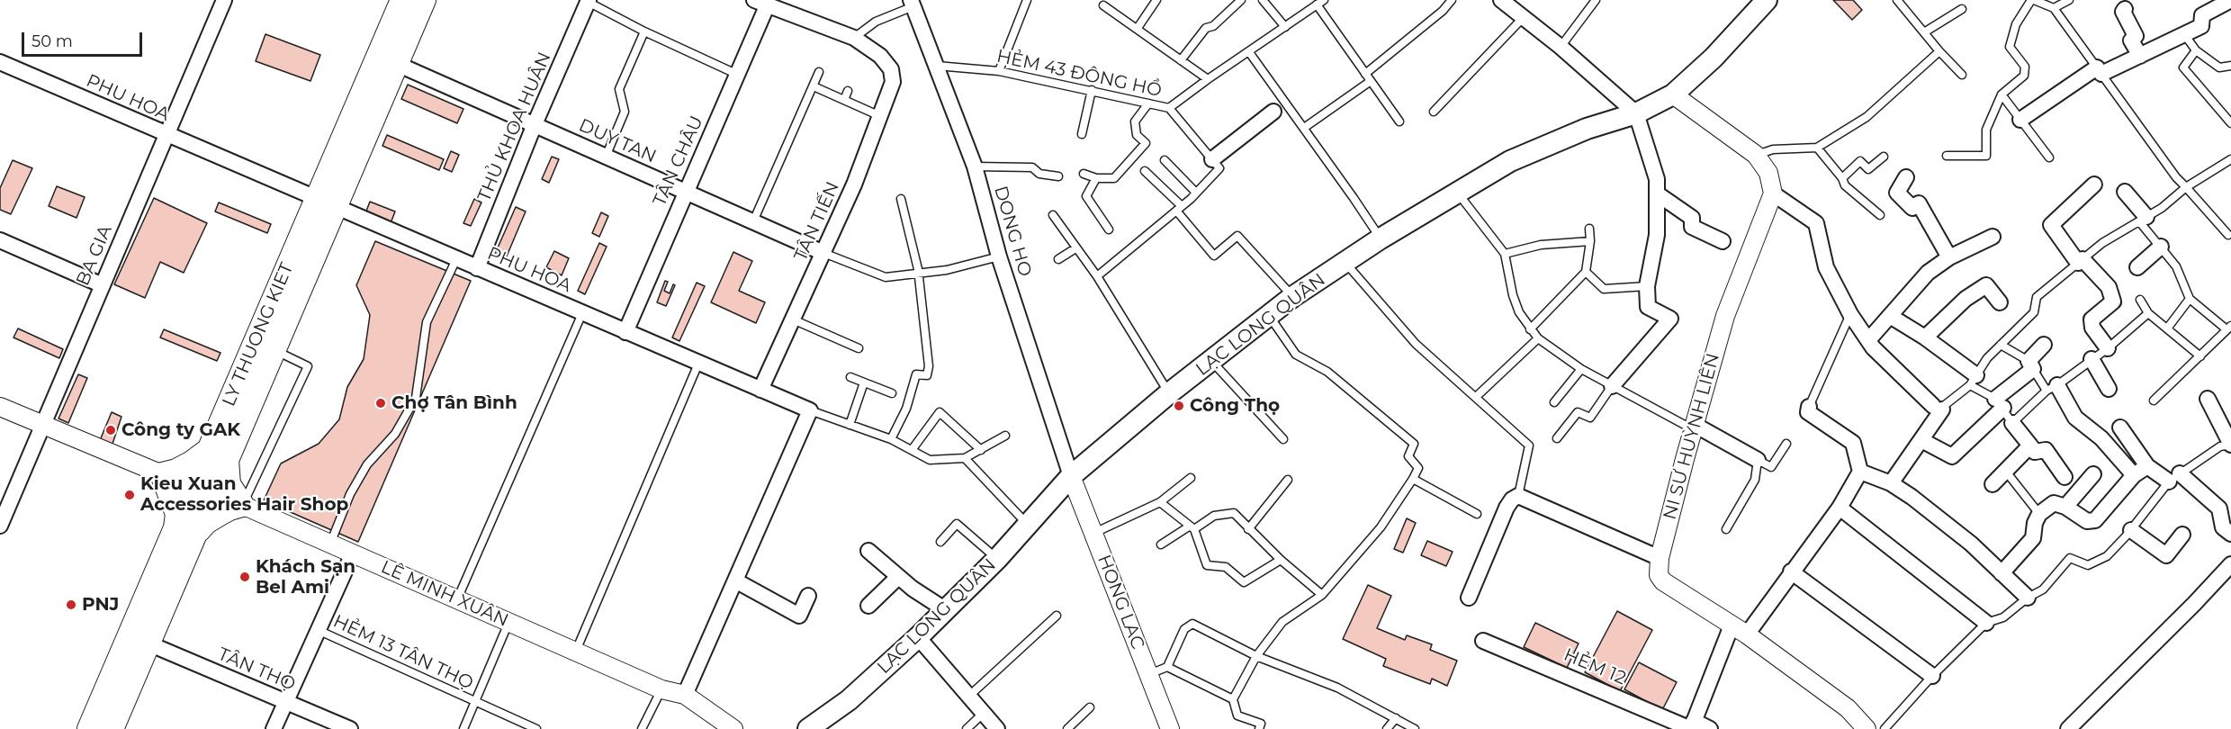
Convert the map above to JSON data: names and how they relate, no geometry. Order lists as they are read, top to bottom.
{
  "streets": {
    "main road": ["LẠC LONG QUÂN", "LY THUONG KIET"],
    "street": [
      "PHU HOA",
      "THỦ KHOA HUÂN",
      "DUY TAN",
      "TÂN CHÂU",
      "TÂN TIẾN",
      "DONG HO",
      "BA GIA",
      "NI SƯ HUỲNH LIÊN",
      "LÊ MINH XUÂN",
      "HONG LAC",
      "HẺM 12",
      "TÂN THỌ"
    ],
    "lane": ["HẺM 43 ĐÔNG HỒ", "HẺM 13 TÂN THỌ"]
  },
  "crossings": [
    ["HẺM 43 ĐÔNG HỒ", "DONG HO"],
    ["PHU HOA", "THỦ KHOA HUÂN"],
    ["PHU HOA", "TÂN CHÂU"],
    ["PHU HOA", "TÂN TIẾN"],
    ["PHU HOA", "BA GIA"],
    ["PHU HOA", "LY THUONG KIET"],
    ["THỦ KHOA HUÂN", "DUY TAN"],
    ["DUY TAN", "TÂN CHÂU"],
    ["DUY TAN", "TÂN TIẾN"],
    ["DUY TAN", "LY THUONG KIET"],
    ["DONG HO", "LẠC LONG QUÂN"],
    ["DONG HO", "HONG LAC"],
    ["BA GIA", "LÊ MINH XUÂN"],
    ["LẠC LONG QUÂN", "HONG LAC"],
    ["LY THUONG KIET", "LÊ MINH XUÂN"],
    ["LY THUONG KIET", "TÂN THỌ"]
  ],
  "places": [
    "Chợ Tân Bình",
    "Công Thọ",
    "Công ty GAK",
    "Kieu Xuan Accessories Hair Shop",
    "Khách Sạn Bel Ami",
    "PNJ"
  ],
  "scale_bar": "50 m"
}
